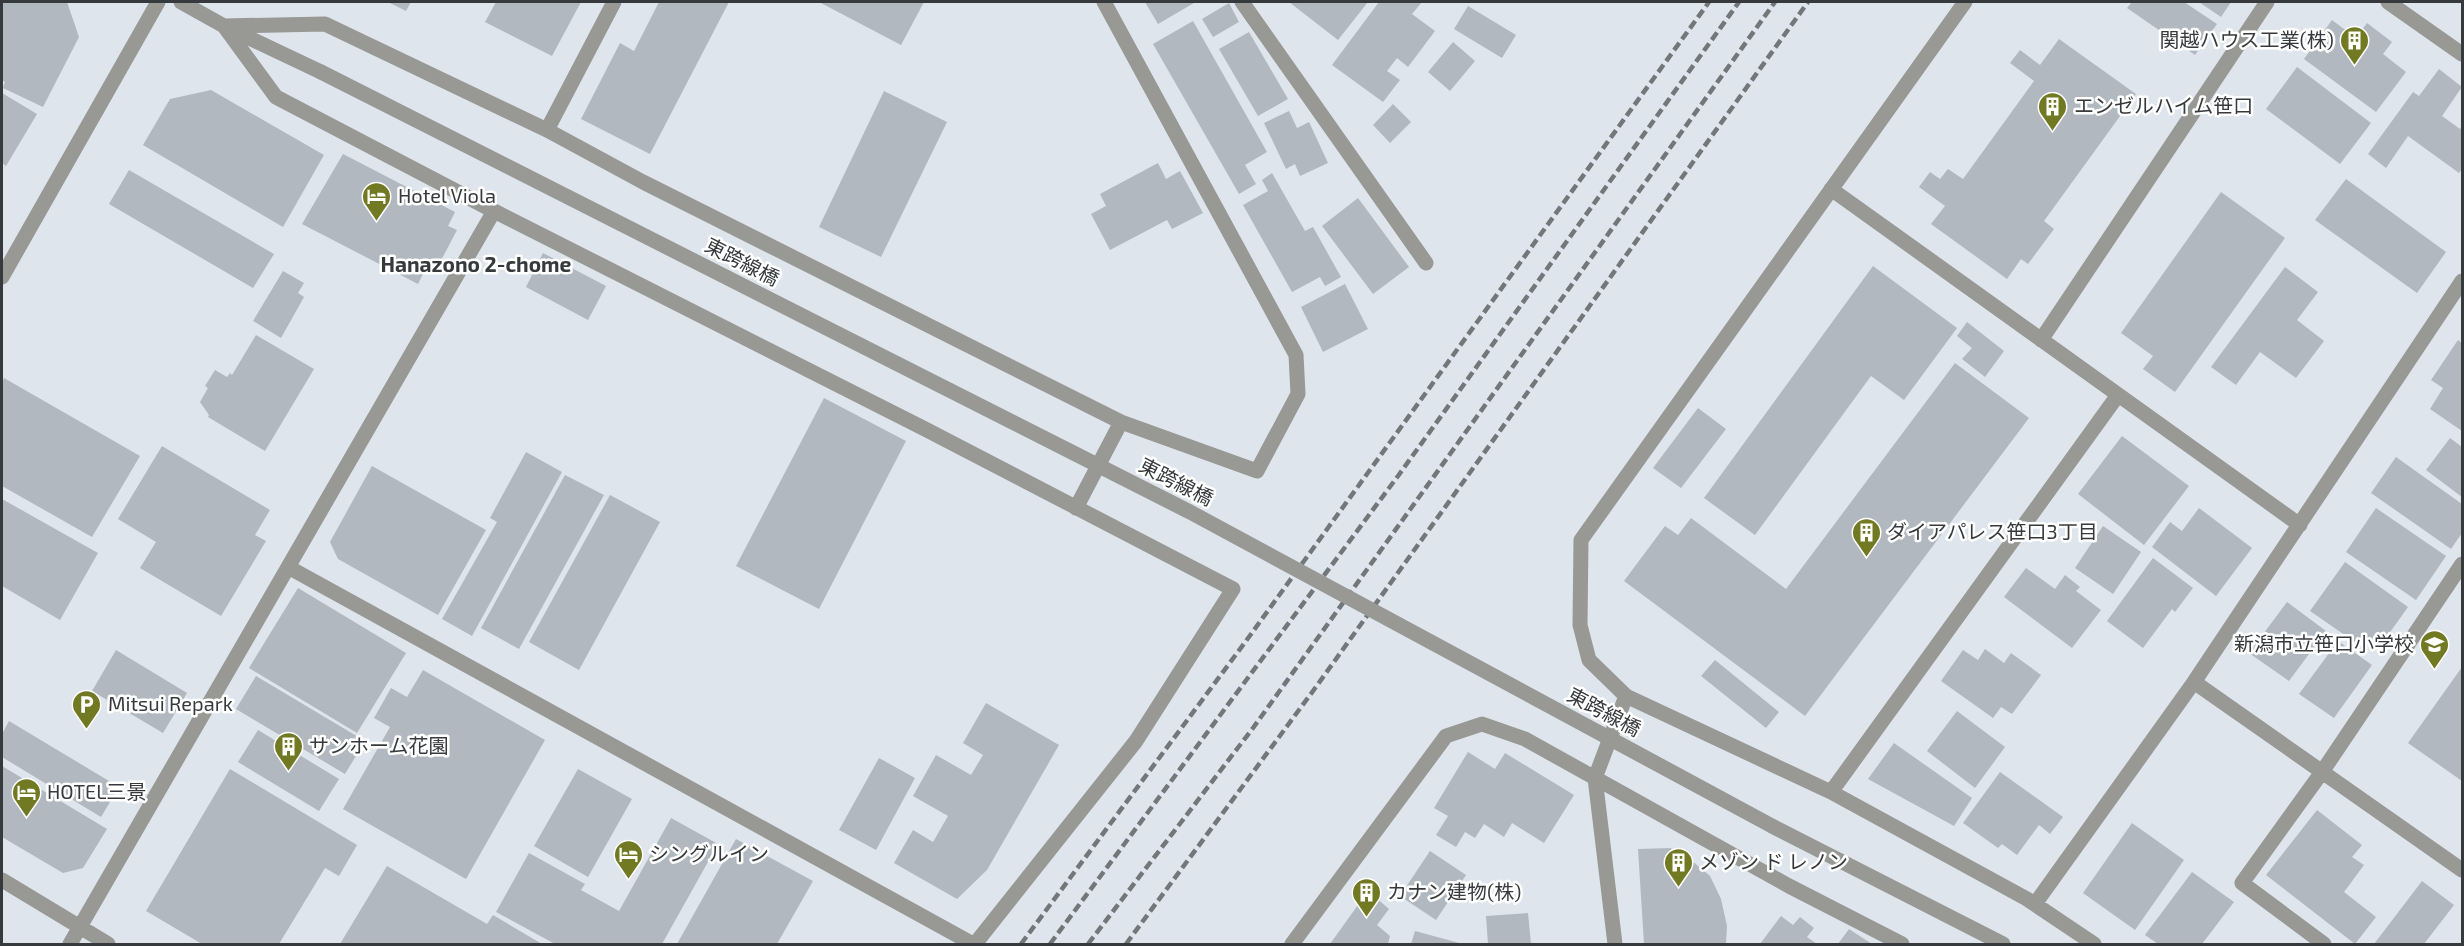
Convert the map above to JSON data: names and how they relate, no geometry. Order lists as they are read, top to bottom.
{
  "streets": {
    "street": ["東跨線橋"]
  },
  "districts": ["Hanazono 2-chome"],
  "places": {
    "building": [
      "関越ハウス工業(株)",
      "エンゼルハイム笹口",
      "ダイアパレス笹口3丁目",
      "サンホーム花園",
      "メゾン ド レノン",
      "カナン建物(株)"
    ],
    "hotel": ["Hotel Viola", "HOTEL三景", "シングルイン"],
    "school or university": ["新潟市立笹口小学校"],
    "parking": ["Mitsui Repark"]
  }
}
